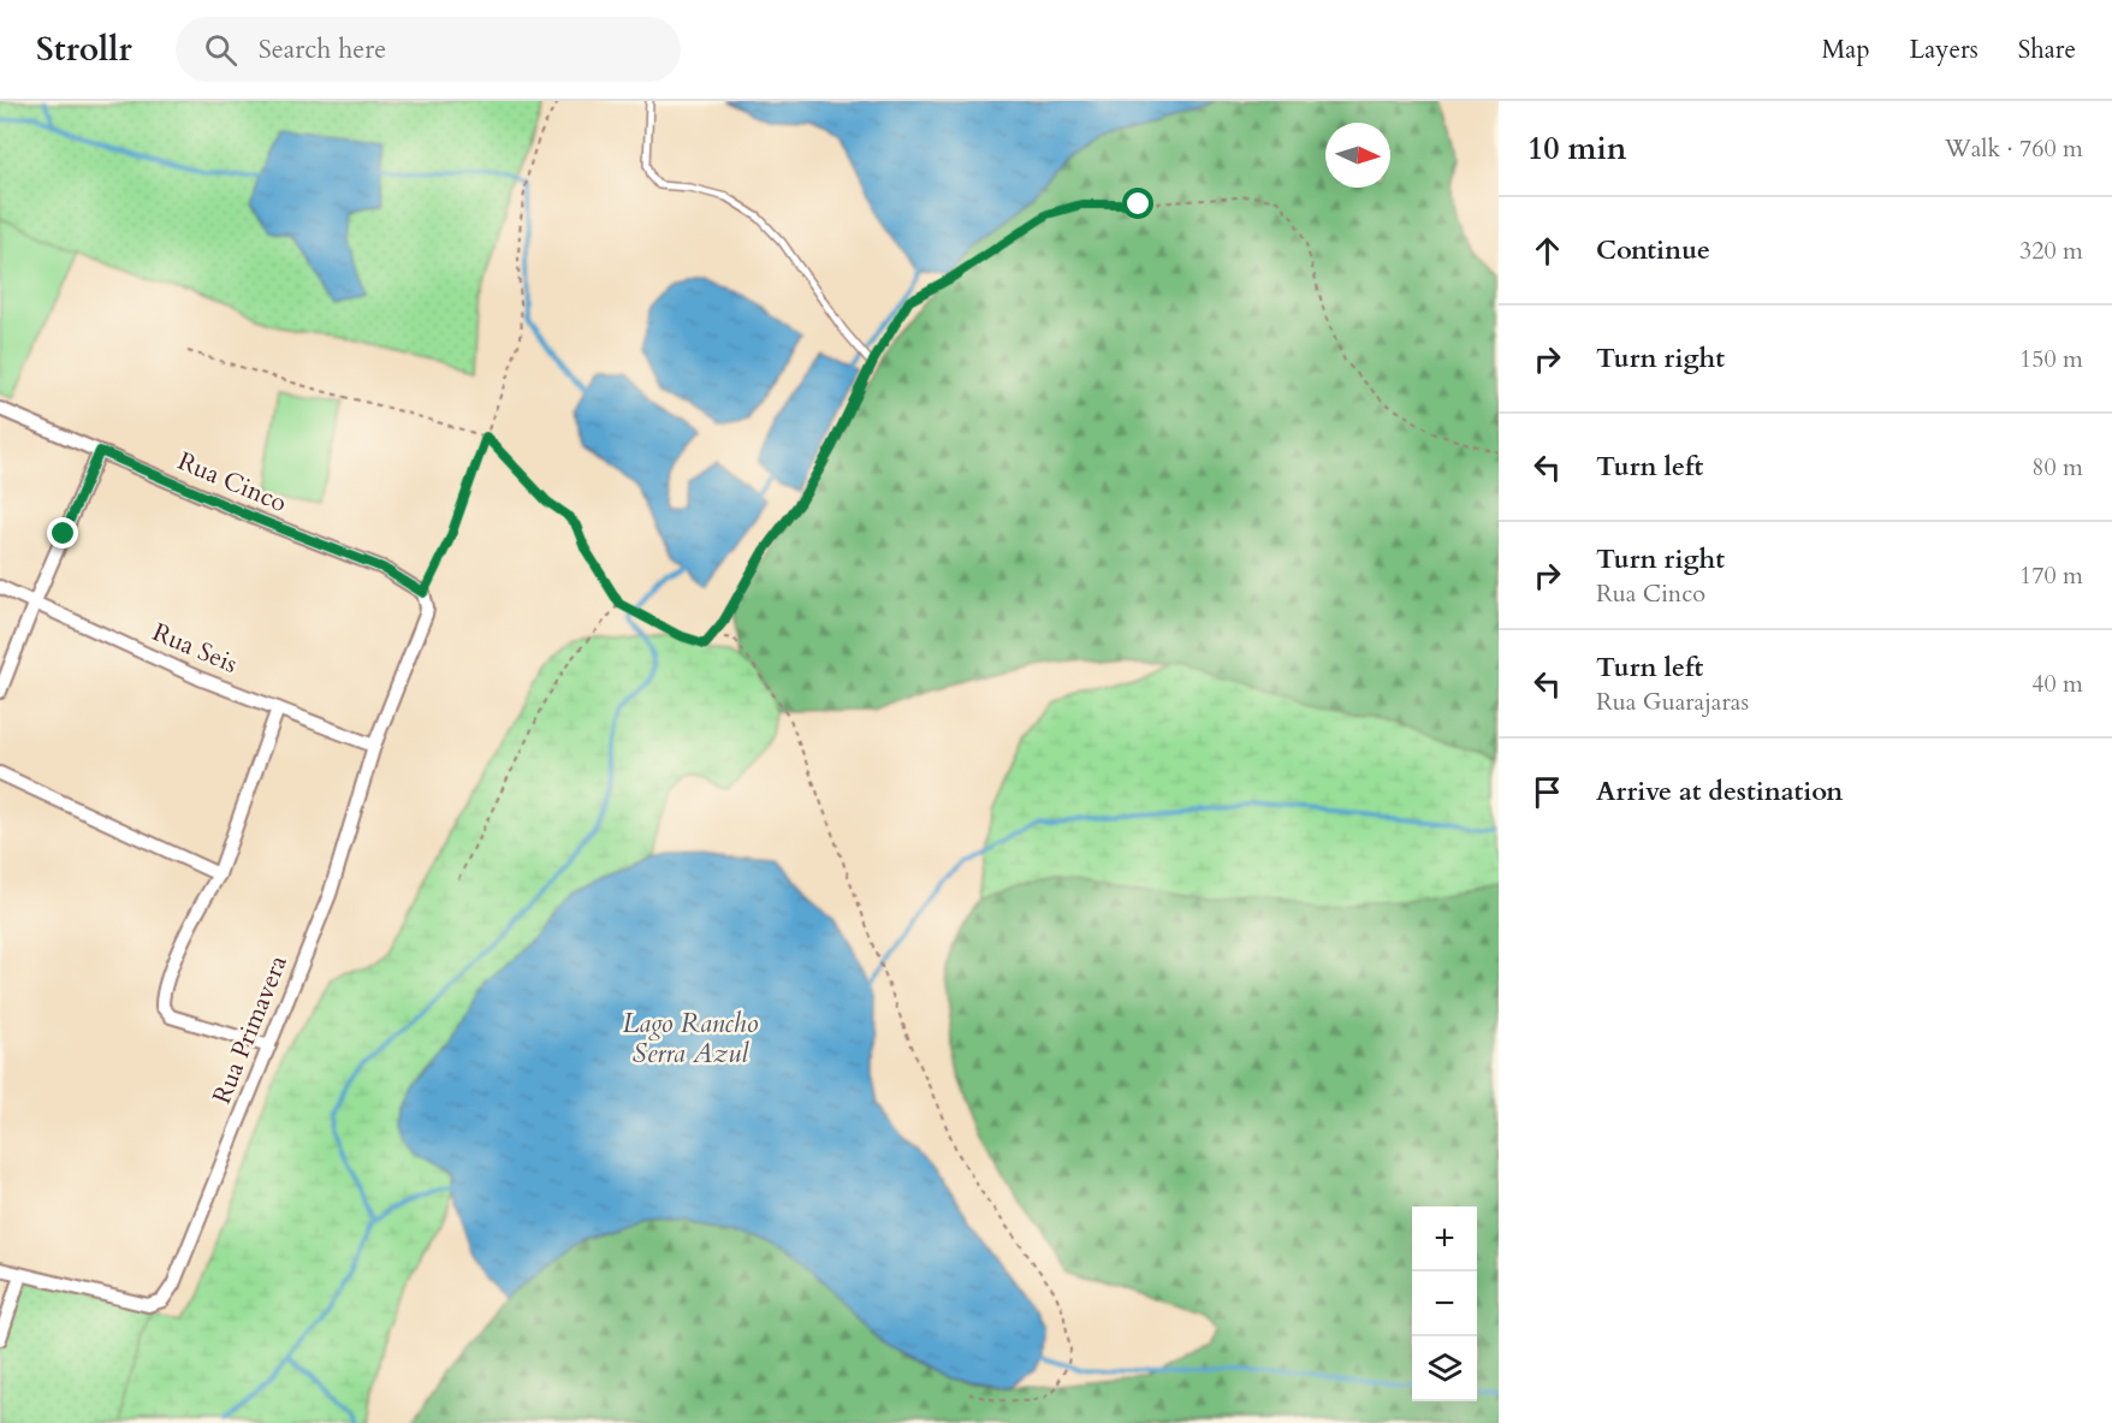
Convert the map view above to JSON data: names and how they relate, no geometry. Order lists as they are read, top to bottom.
{
  "streets": {
    "street": ["Rua Cinco", "Rua Seis", "Rua Primavera"]
  },
  "crossings": [
    ["Rua Cinco", "Rua Primavera"],
    ["Rua Seis", "Rua Primavera"]
  ],
  "water": ["Lago Rancho Serra Azul"],
  "north": "right",
  "page": {
    "header": "Strollr",
    "search": "Search here",
    "nav": ["Map", "Layers", "Share"],
    "heading": ["10 min", "Walk · 760 m"],
    "list": [
      ["Continue", "320 m"],
      ["Turn right", "150 m"],
      ["Turn left", "80 m"],
      ["Turn right", "Rua Cinco", "170 m"],
      ["Turn left", "Rua Guarajaras", "40 m"],
      "Arrive at destination"
    ],
    "map_buttons": ["+", "−"]
  }
}
